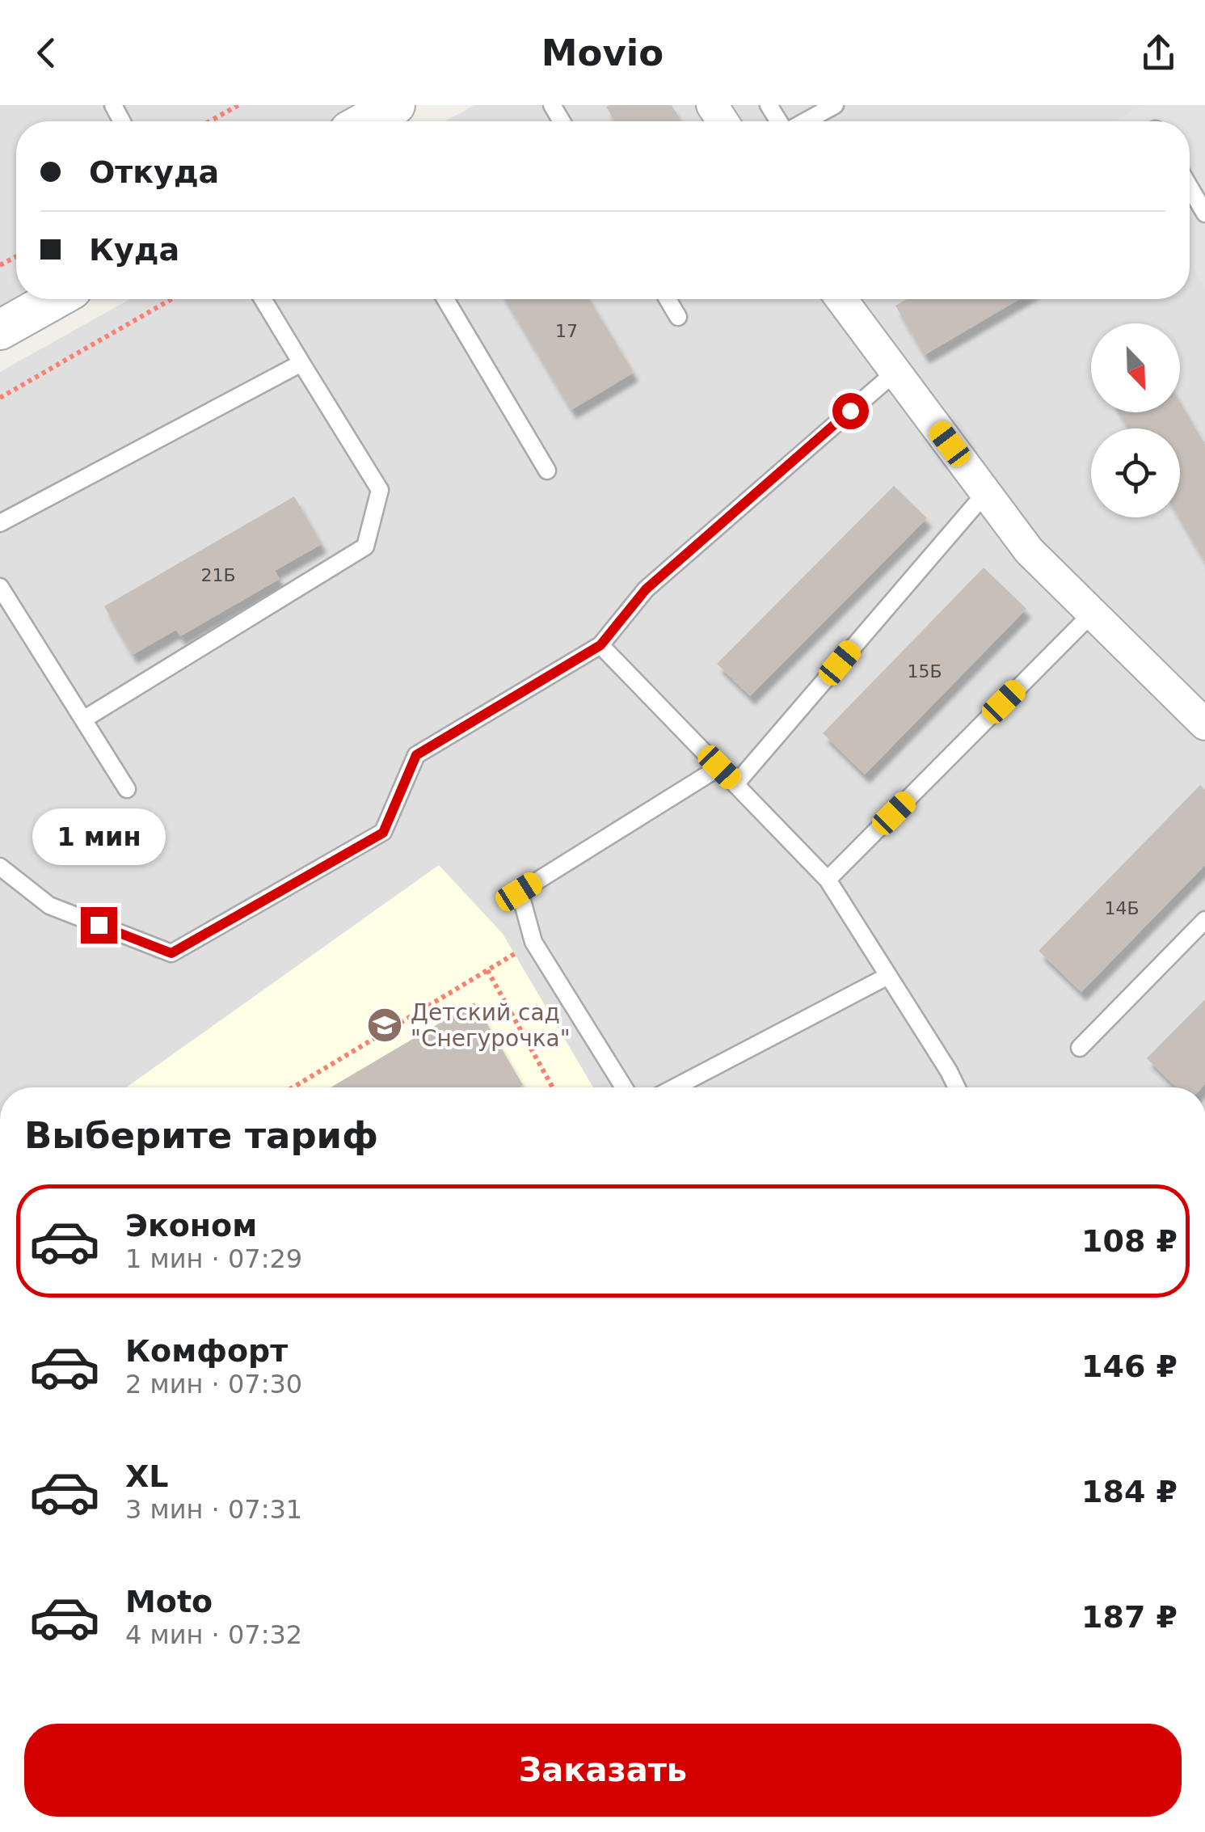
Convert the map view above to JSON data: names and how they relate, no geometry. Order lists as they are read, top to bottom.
{
  "places": {
    "school or university": ["Детский сад \"Снегурочка\""]
  },
  "house_numbers": [
    "17",
    "21Б",
    "15Б",
    "14Б"
  ],
  "north": "bottom right",
  "page": {
    "header": "Movio",
    "banner": ["Откуда", "Куда"],
    "bubble": "1 мин",
    "heading": "Выберите тариф",
    "list": [
      {
        "name": "Эконом",
        "note": "1 мин · 07:29",
        "value": "108 ₽"
      },
      {
        "name": "Комфорт",
        "note": "2 мин · 07:30",
        "value": "146 ₽"
      },
      {
        "name": "XL",
        "note": "3 мин · 07:31",
        "value": "184 ₽"
      },
      {
        "name": "Moto",
        "note": "4 мин · 07:32",
        "value": "187 ₽"
      }
    ],
    "buttons": "Заказать"
  }
}
